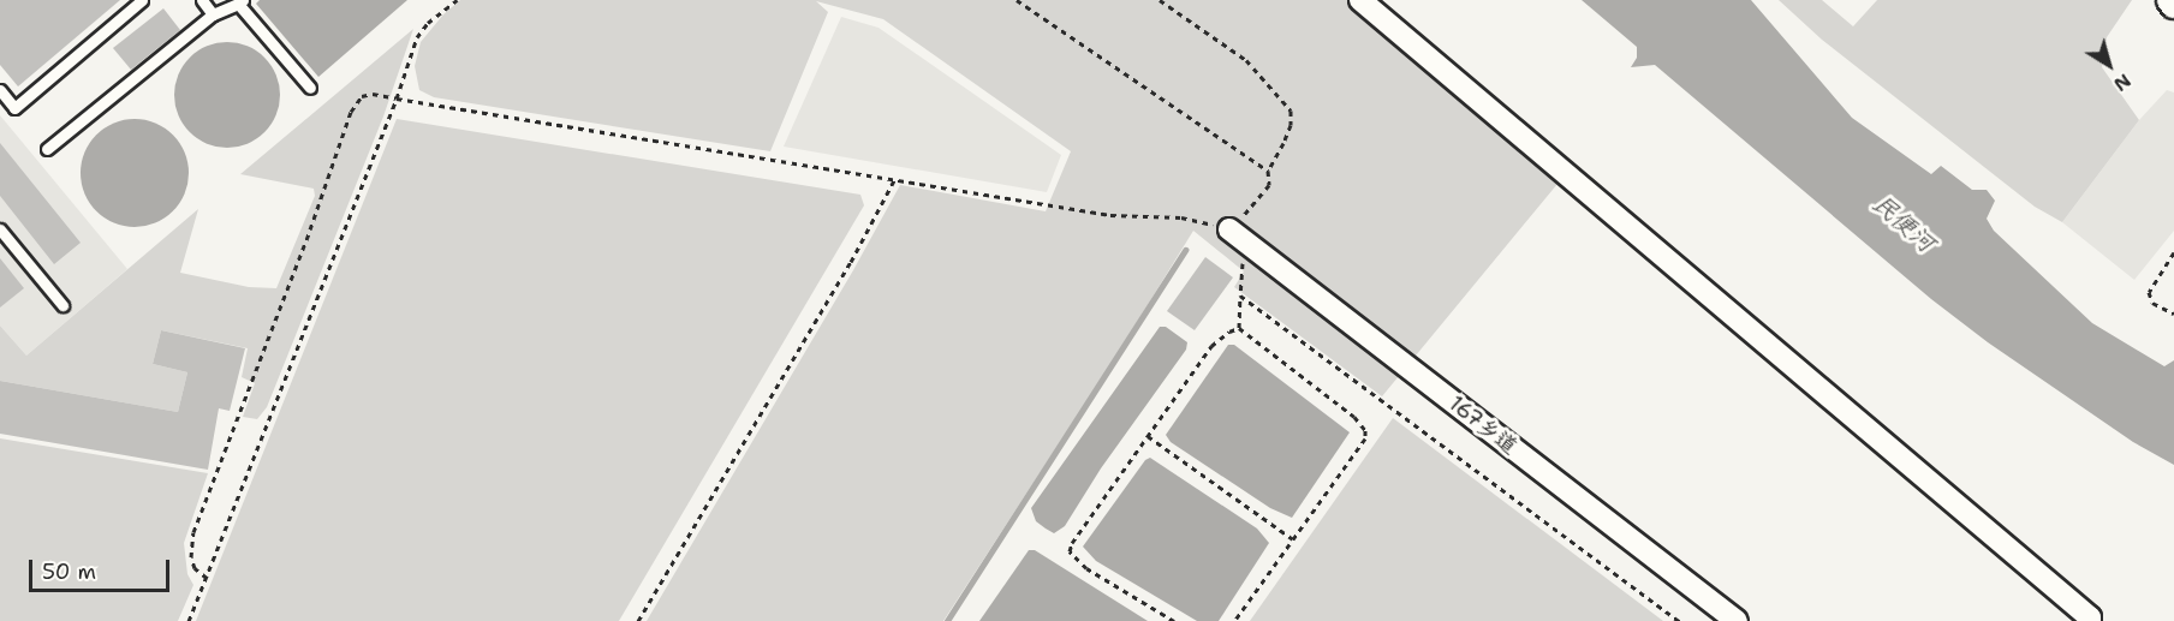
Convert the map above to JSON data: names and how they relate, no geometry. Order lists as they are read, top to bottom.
{
  "streets": {
    "street": ["167乡道"]
  },
  "water": ["民便河"],
  "scale_bar": "50 m",
  "north": "bottom right"
}
